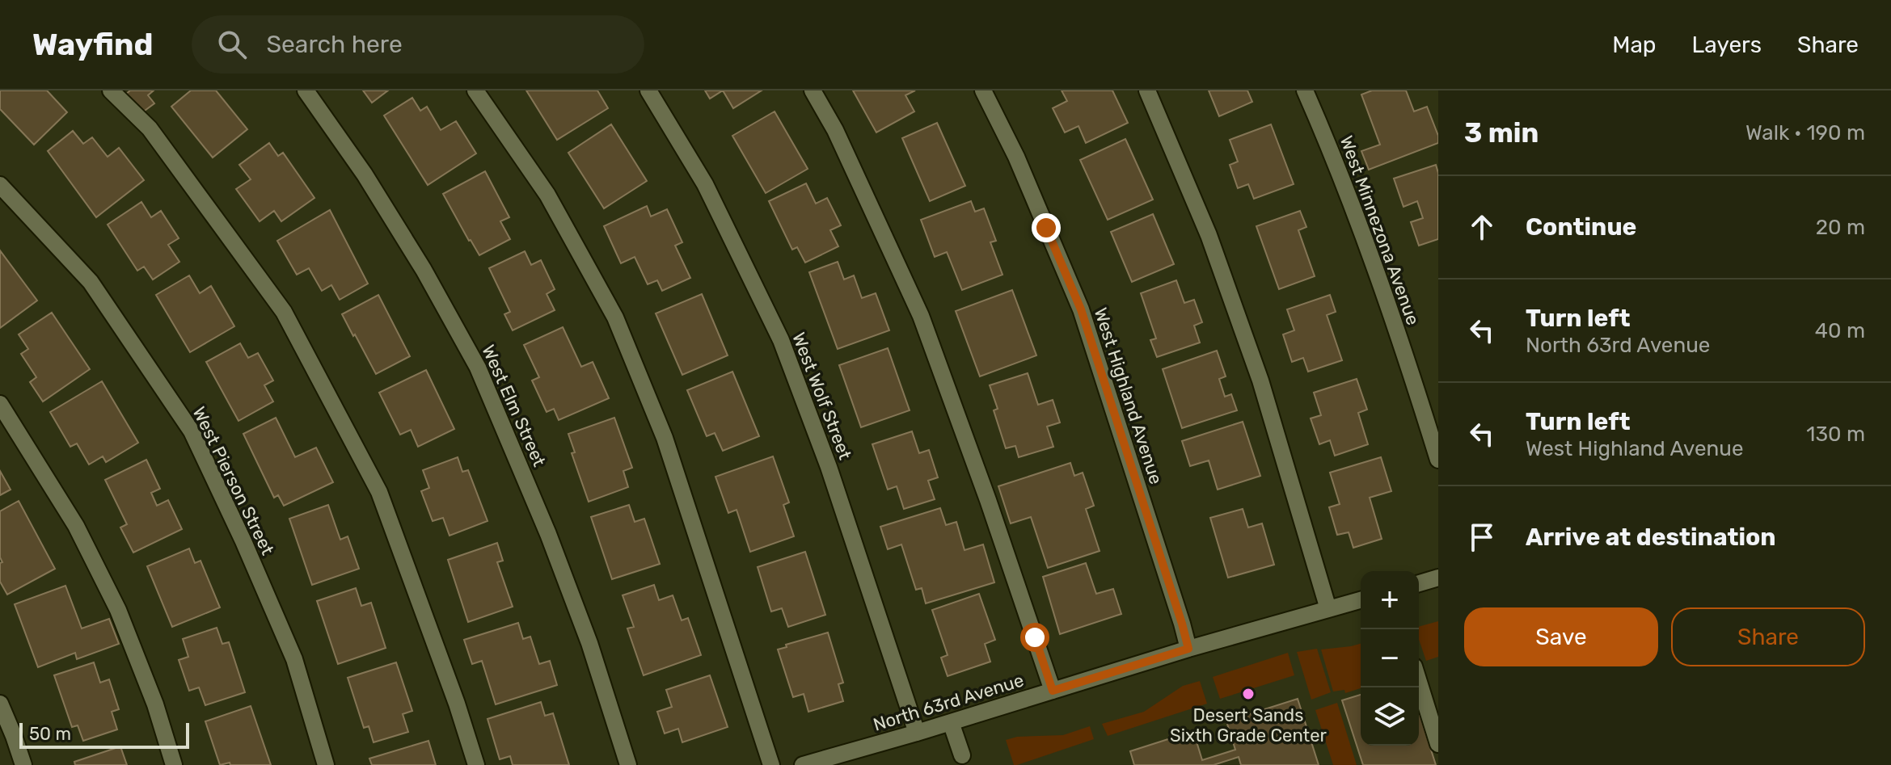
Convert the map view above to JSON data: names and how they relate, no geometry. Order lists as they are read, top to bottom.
{
  "streets": {
    "street": [
      "West Minnezona Avenue",
      "West Wolf Street",
      "West Highland Avenue",
      "West Elm Street",
      "West Pierson Street",
      "North 63rd Avenue"
    ]
  },
  "crossings": [
    ["West Wolf Street", "North 63rd Avenue"],
    ["West Highland Avenue", "North 63rd Avenue"]
  ],
  "places": ["Desert Sands Sixth Grade Center"],
  "scale_bar": "50 m",
  "page": {
    "header": "Wayfind",
    "search": "Search here",
    "nav": ["Map", "Layers", "Share"],
    "heading": ["3 min", "Walk · 190 m"],
    "list": [
      ["Continue", "20 m"],
      ["Turn left", "North 63rd Avenue", "40 m"],
      ["Turn left", "West Highland Avenue", "130 m"],
      "Arrive at destination"
    ],
    "map_buttons": ["+", "−"],
    "buttons": ["Save", "Share"],
    "scale": "50 m"
  }
}
